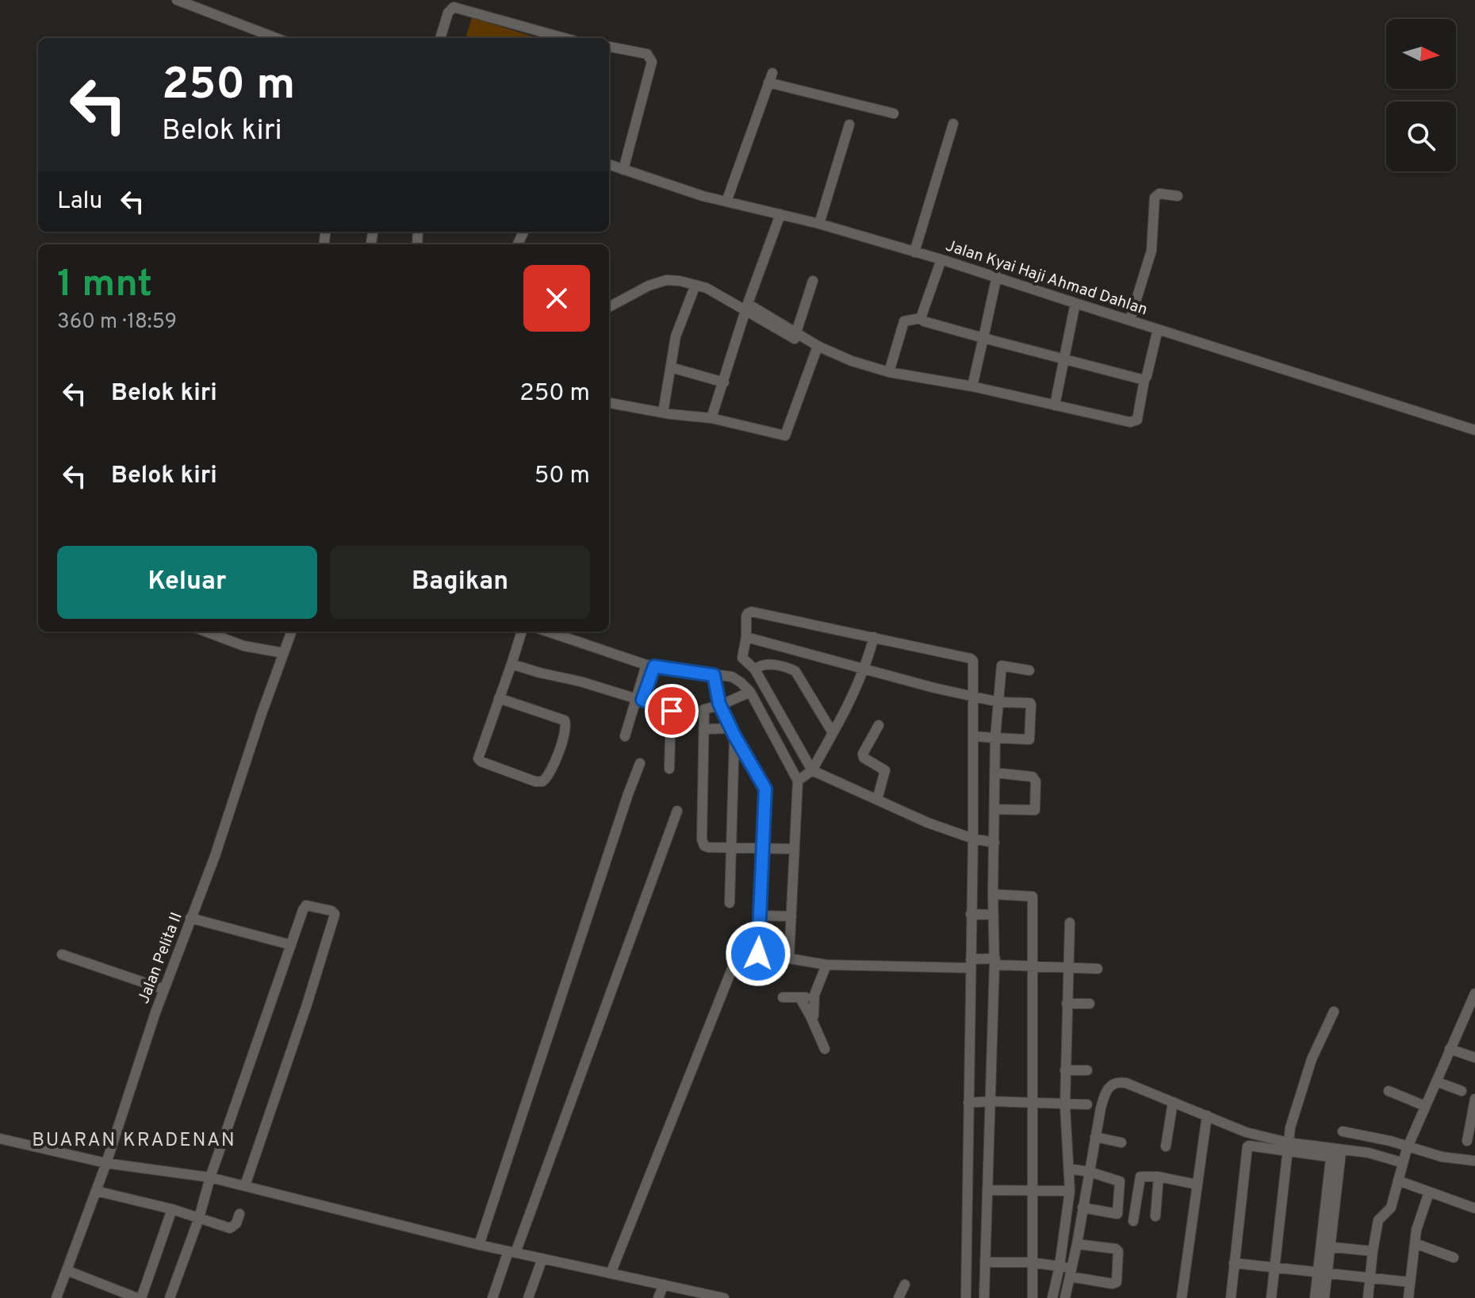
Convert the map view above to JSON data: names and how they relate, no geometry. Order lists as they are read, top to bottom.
{
  "streets": {
    "street": ["Jalan Kyai Haji Ahmad Dahlan", "Jalan Pelita II"]
  },
  "districts": ["BUARAN KRADENAN"],
  "north": "right",
  "page": {
    "turn": ["250 m", "Belok kiri"],
    "then": "Lalu",
    "heading": ["1 mnt", "360 m · 18:59"],
    "list": [
      {
        "name": "Belok kiri",
        "value": "250 m"
      },
      {
        "name": "Belok kiri",
        "value": "50 m"
      }
    ],
    "buttons": ["Keluar", "Bagikan"]
  }
}
